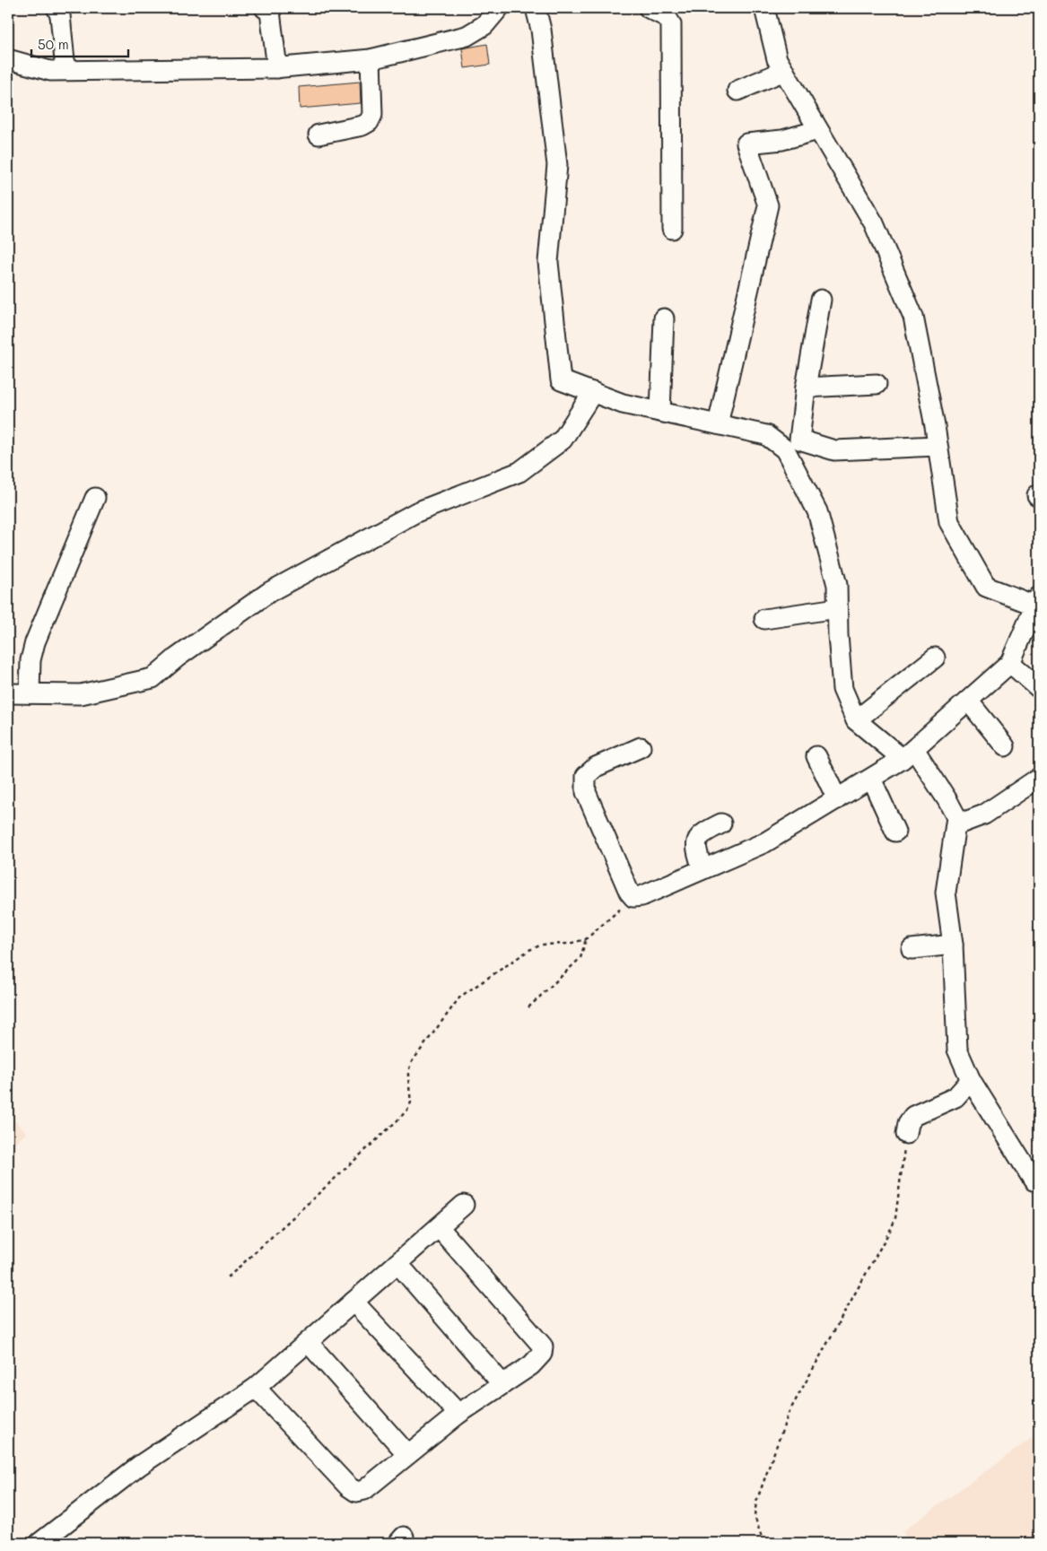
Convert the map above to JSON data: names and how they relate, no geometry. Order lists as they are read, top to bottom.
{
  "scale_bar": "50 m"
}
